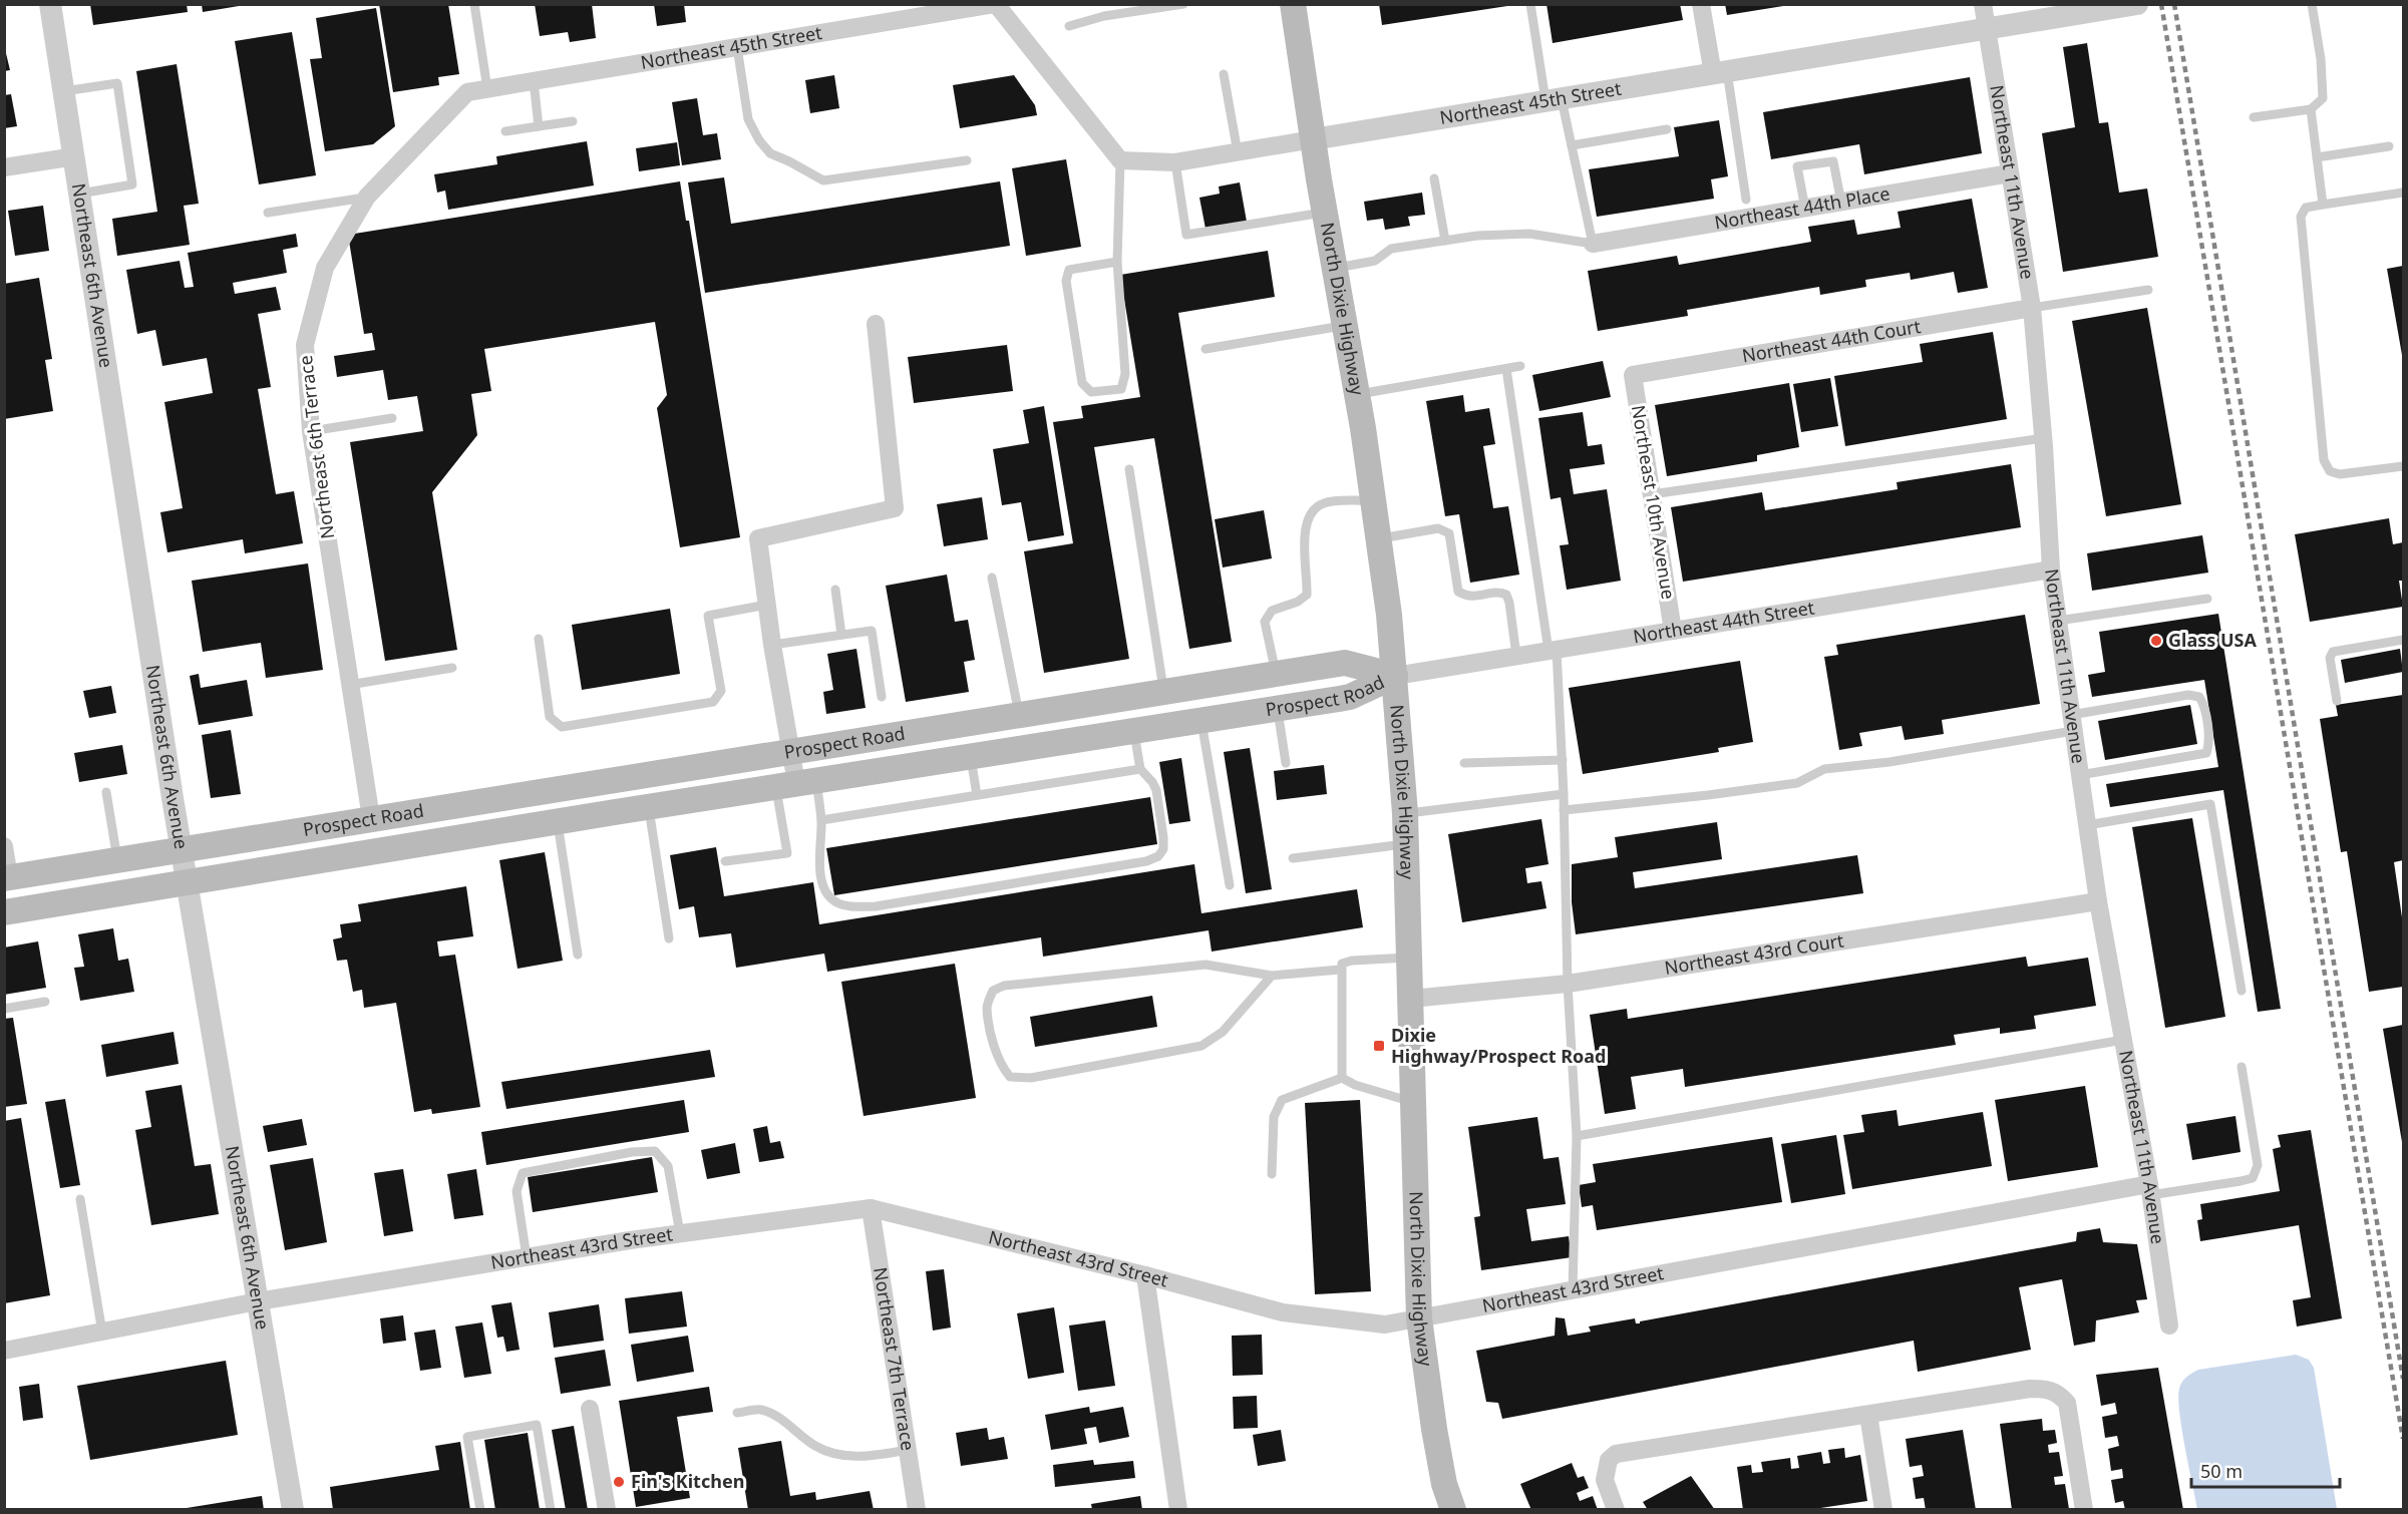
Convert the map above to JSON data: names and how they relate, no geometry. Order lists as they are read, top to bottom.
{
  "streets": {
    "main road": ["North Dixie Highway", "Prospect Road"],
    "street": [
      "Northeast 45th Street",
      "Northeast 11th Avenue",
      "Northeast 44th Place",
      "Northeast 6th Avenue",
      "Northeast 44th Court",
      "Northeast 6th Terrace",
      "Northeast 10th Avenue",
      "Northeast 44th Street",
      "Northeast 43rd Court",
      "Northeast 43rd Street",
      "Northeast 7th Terrace"
    ]
  },
  "crossings": [
    ["Northeast 45th Street", "Northeast 11th Avenue"],
    ["Northeast 45th Street", "North Dixie Highway"],
    ["Northeast 45th Street", "Northeast 6th Terrace"],
    ["Northeast 11th Avenue", "Northeast 44th Place"],
    ["Northeast 11th Avenue", "Northeast 44th Court"],
    ["Northeast 11th Avenue", "Northeast 44th Street"],
    ["Northeast 11th Avenue", "Northeast 43rd Court"],
    ["Northeast 11th Avenue", "Northeast 43rd Street"],
    ["Northeast 6th Avenue", "Prospect Road"],
    ["Northeast 6th Avenue", "Northeast 43rd Street"],
    ["North Dixie Highway", "Northeast 44th Street"],
    ["North Dixie Highway", "Prospect Road"],
    ["North Dixie Highway", "Northeast 43rd Court"],
    ["North Dixie Highway", "Northeast 43rd Street"],
    ["Northeast 44th Court", "Northeast 10th Avenue"],
    ["Northeast 6th Terrace", "Prospect Road"],
    ["Northeast 10th Avenue", "Northeast 44th Street"],
    ["Northeast 44th Street", "Prospect Road"],
    ["Northeast 43rd Street", "Northeast 7th Terrace"]
  ],
  "places": {
    "other": ["Glass USA", "Fin's Kitchen"],
    "transit": ["Dixie Highway/Prospect Road"]
  },
  "scale_bar": "50 m"
}
